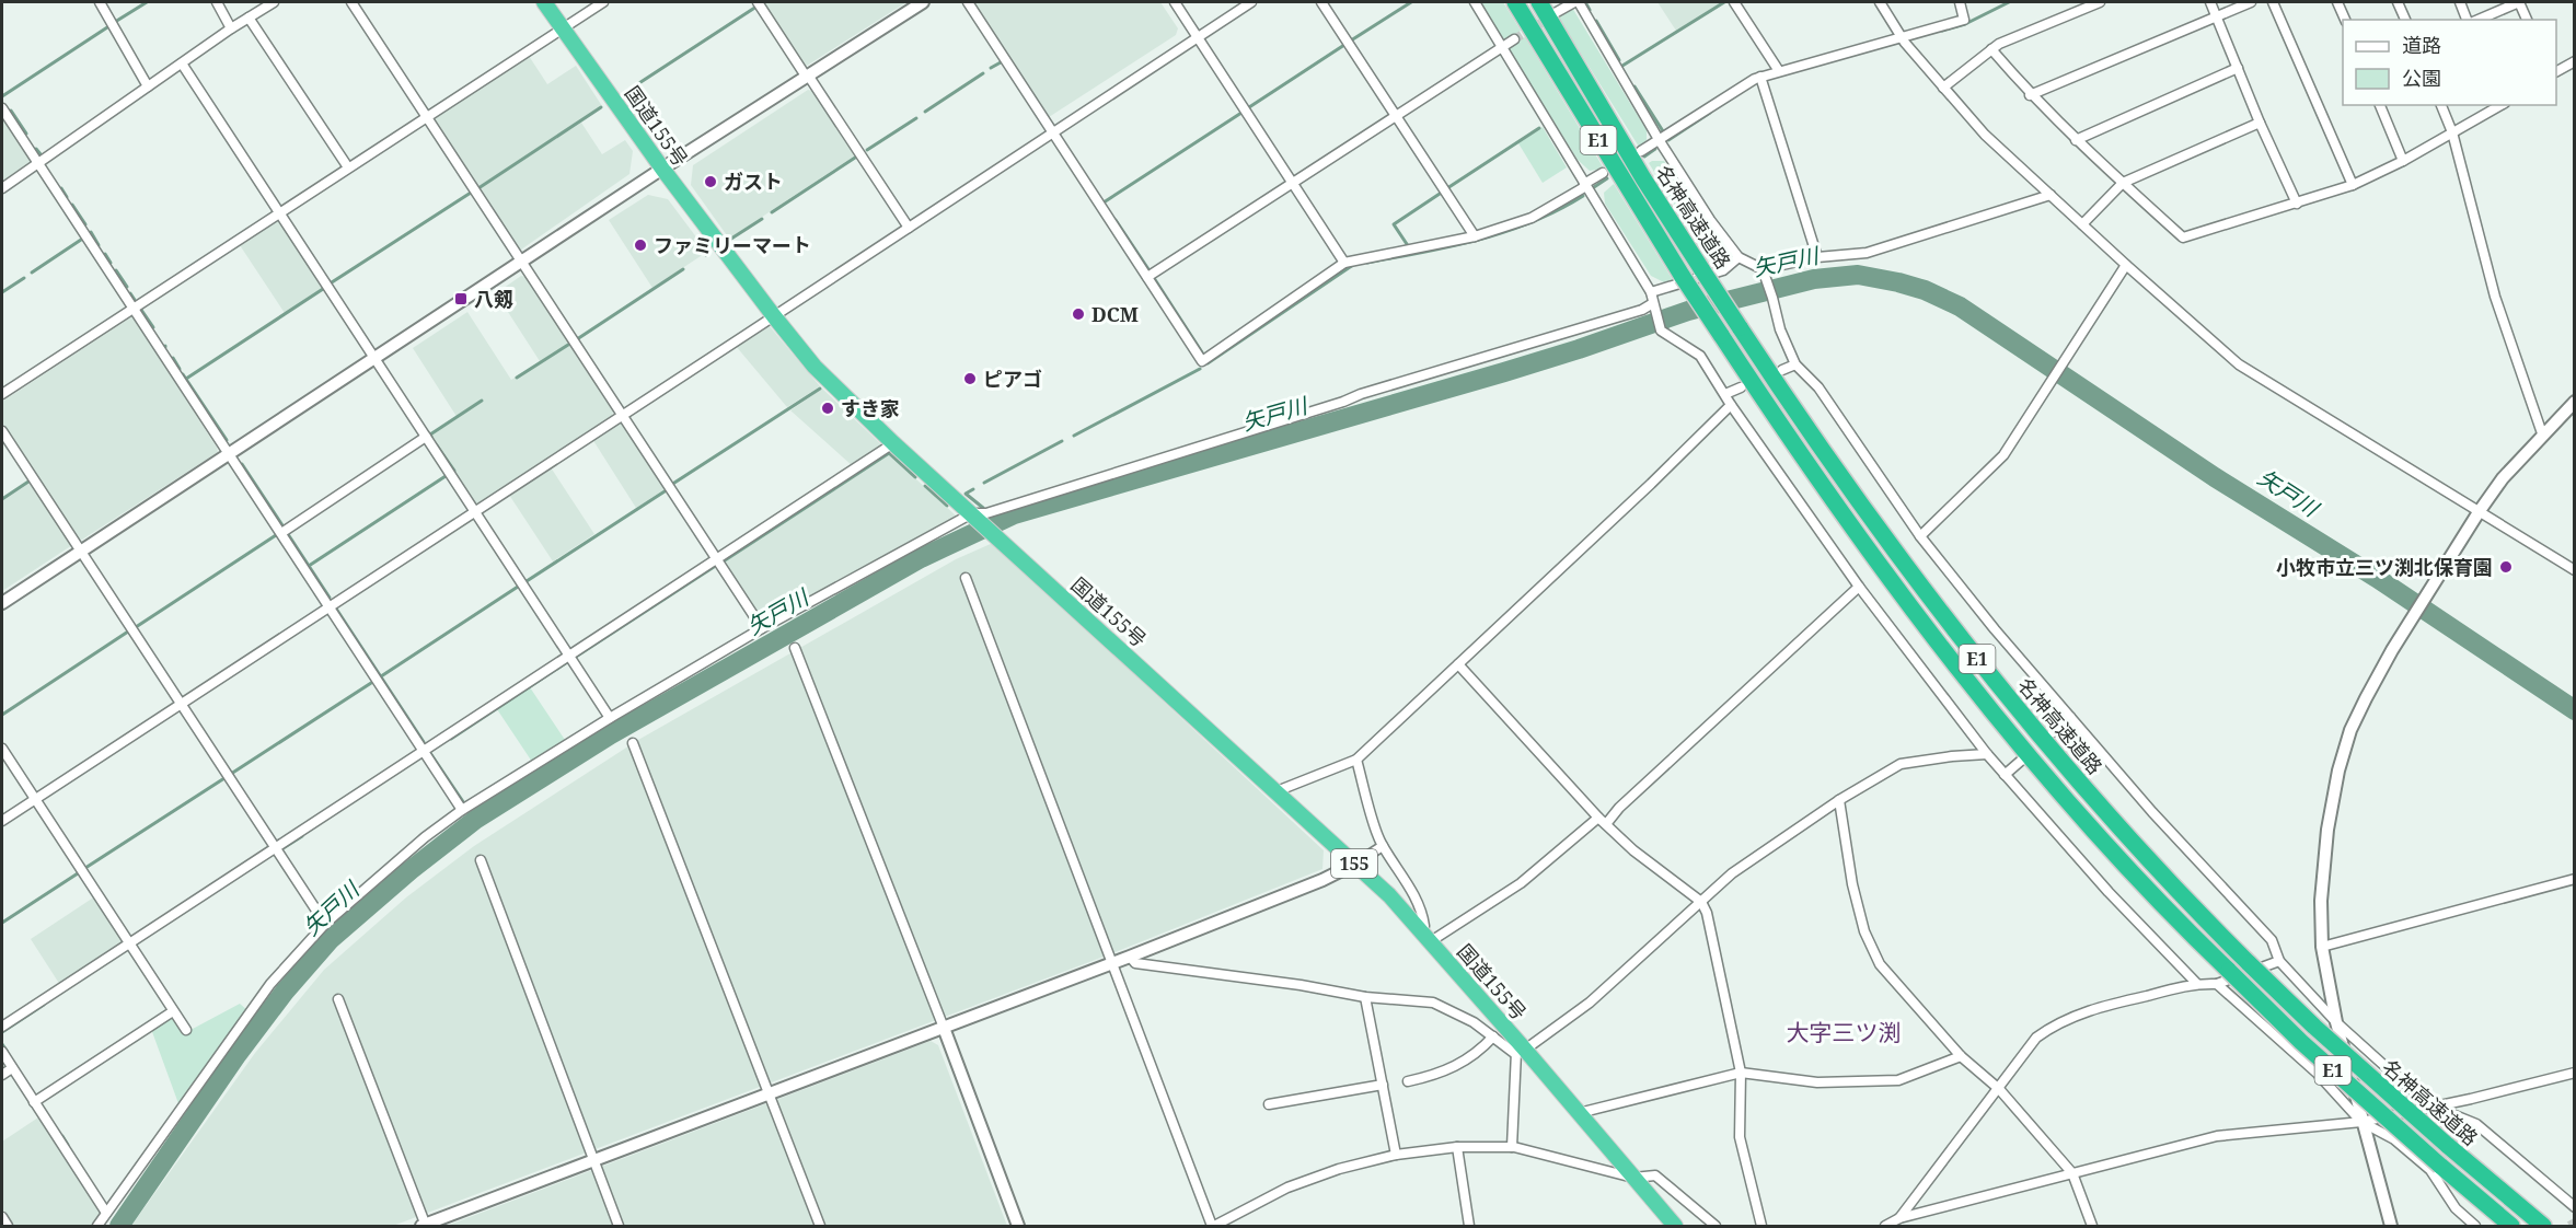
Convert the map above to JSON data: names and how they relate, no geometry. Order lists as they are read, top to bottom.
{
  "streets": {
    "highway": [
      "国道155号",
      "E1",
      "名神高速道路",
      "155"
    ]
  },
  "districts": ["大字三ツ渕"],
  "water": ["矢戸川"],
  "places": {
    "other": [
      "ガスト",
      "ファミリーマート",
      "DCM",
      "ピアゴ",
      "すき家",
      "小牧市立三ツ渕北保育園"
    ],
    "transit": ["八剱"]
  },
  "legend": ["道路", "公園"]
}
